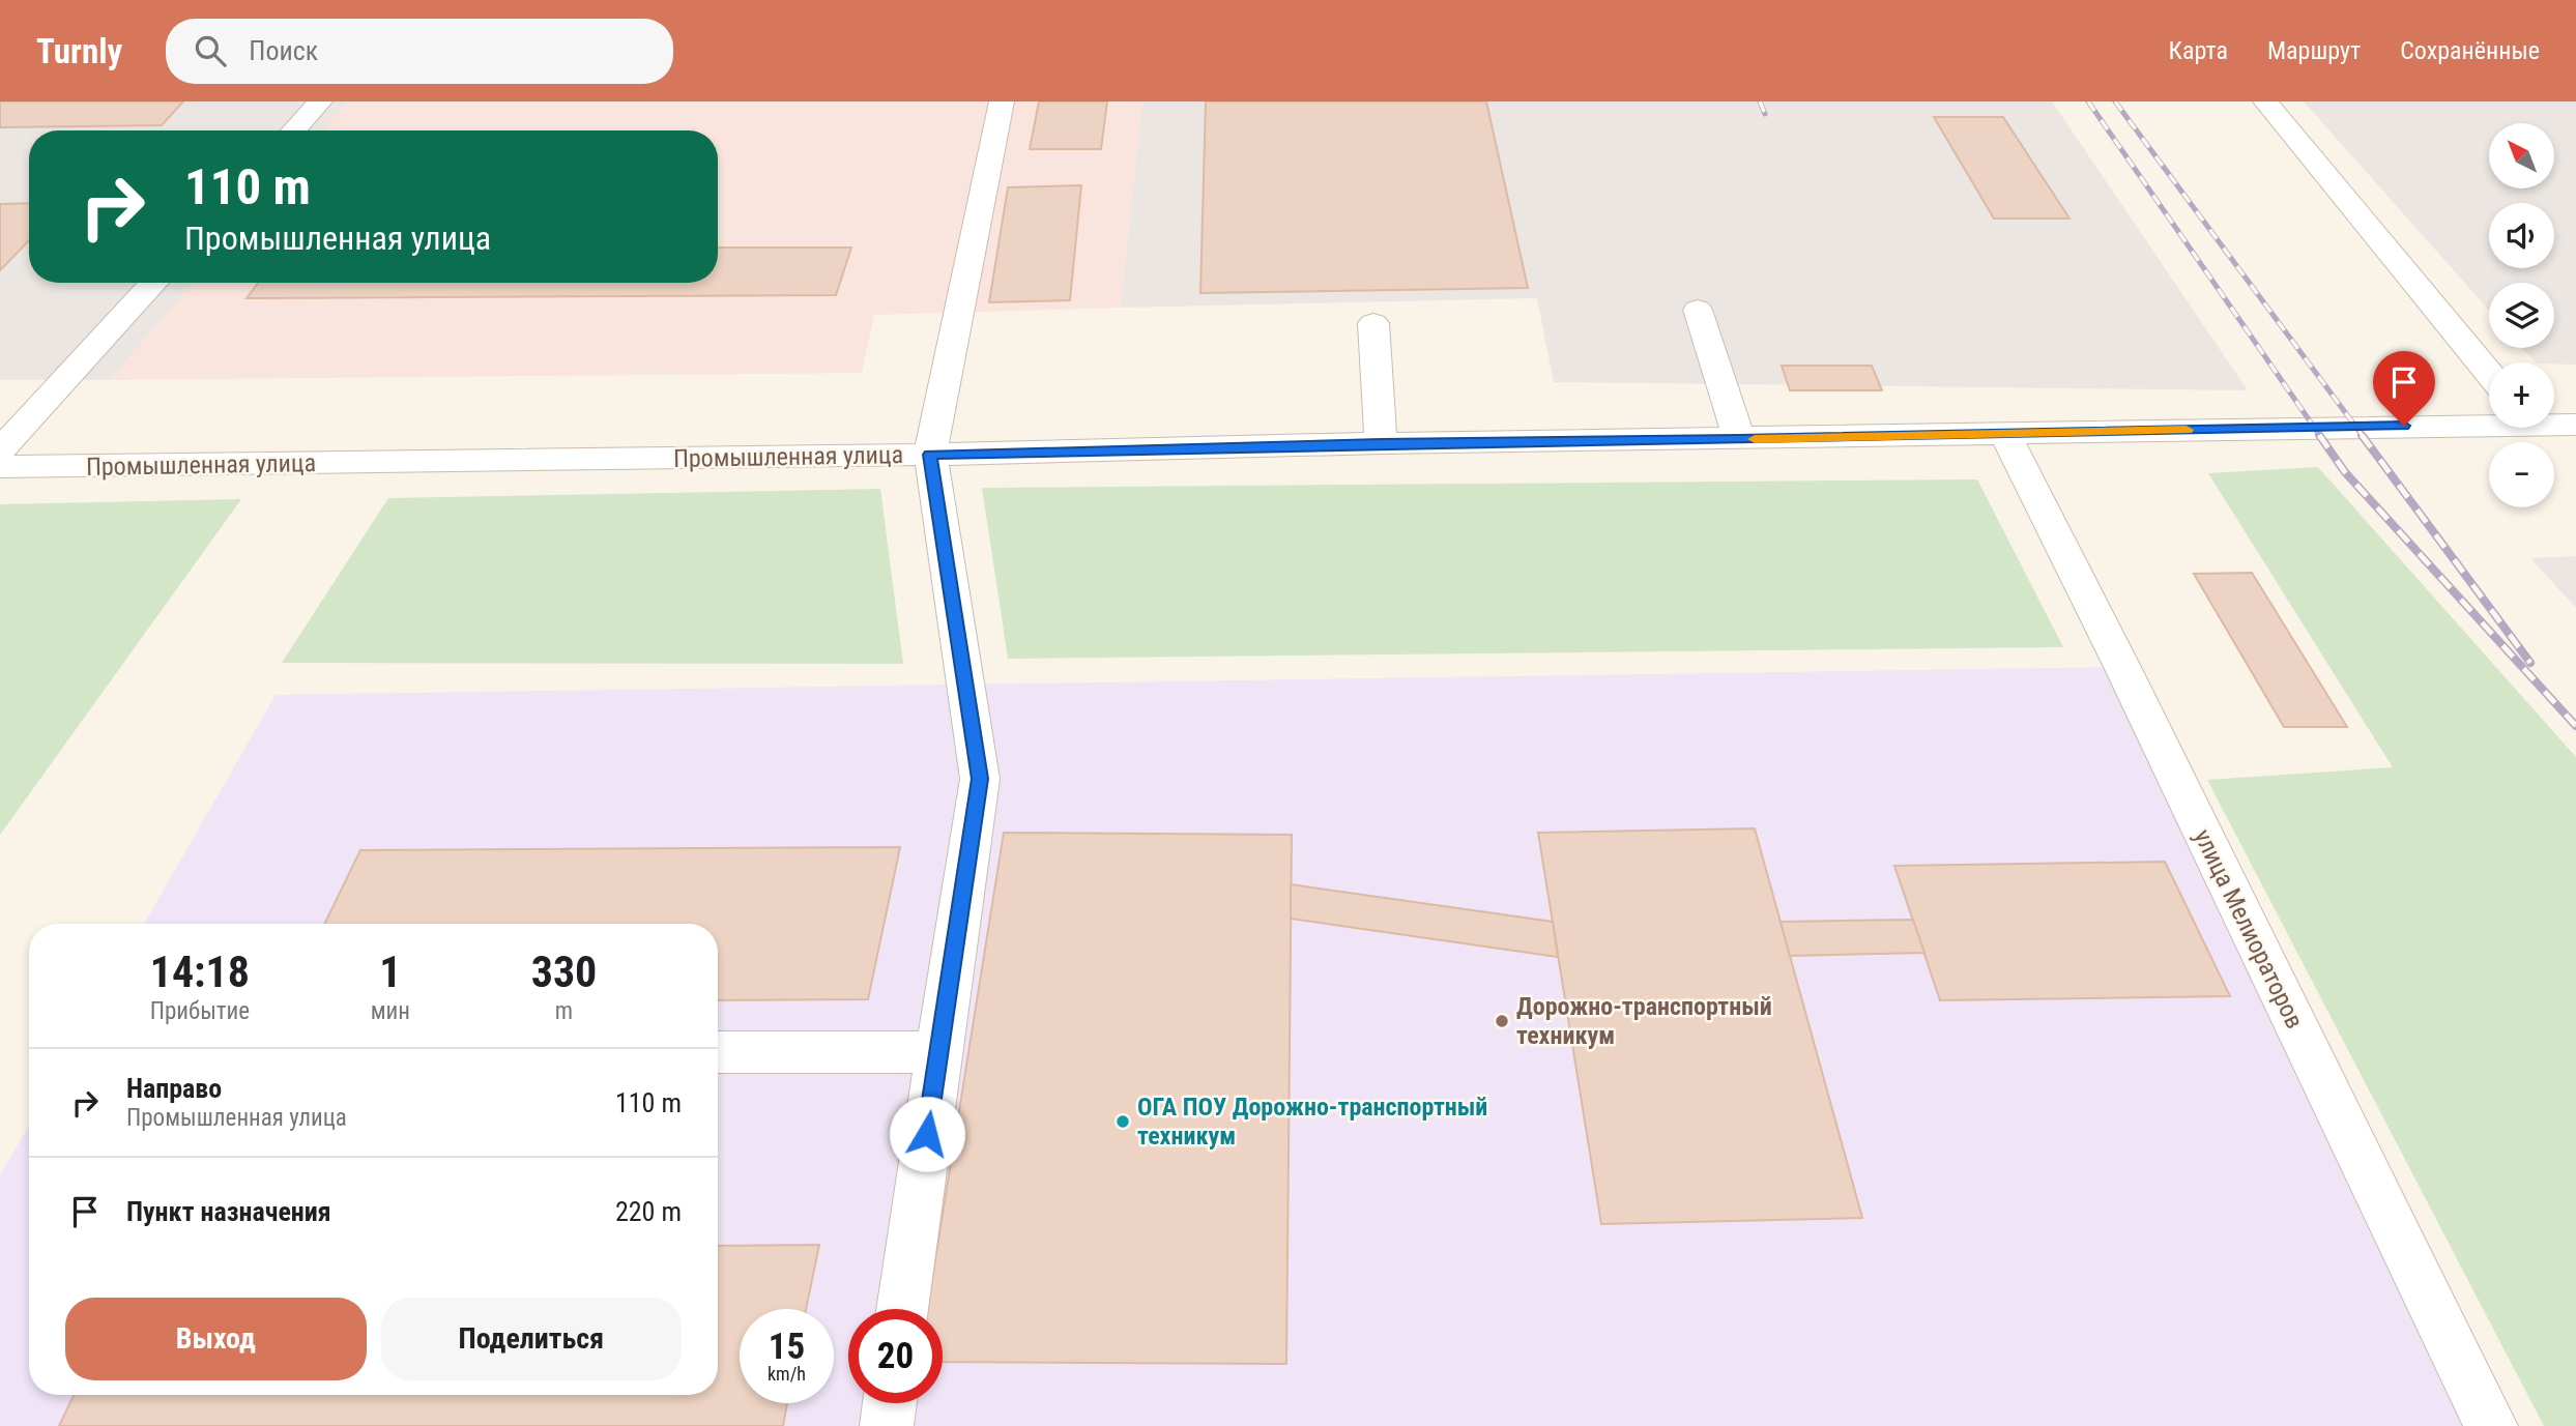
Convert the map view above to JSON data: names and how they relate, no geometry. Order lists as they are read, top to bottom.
{
  "streets": {
    "street": ["Промышленная улица", "улица Мелиораторов"]
  },
  "crossings": [
    ["Промышленная улица", "улица Мелиораторов"]
  ],
  "places": ["Дорожно-транспортный техникум", "ОГА ПОУ Дорожно-транспортный техникум"],
  "north": "top left",
  "page": {
    "header": "Turnly",
    "search": "Поиск",
    "nav": ["Карта", "Маршрут", "Сохранённые"],
    "map_buttons": ["+", "−"],
    "turn": ["110 m", "Промышленная улица"],
    "eta": [
      "14:18",
      "Прибытие",
      "1",
      "мин",
      "330",
      "m"
    ],
    "list": [
      {
        "name": "Направо",
        "note": "Промышленная улица",
        "value": "110 m"
      },
      {
        "name": "Пункт назначения",
        "value": "220 m"
      }
    ],
    "buttons": ["Выход", "Поделиться"],
    "speed": "15 km/h",
    "limit": "20"
  }
}
